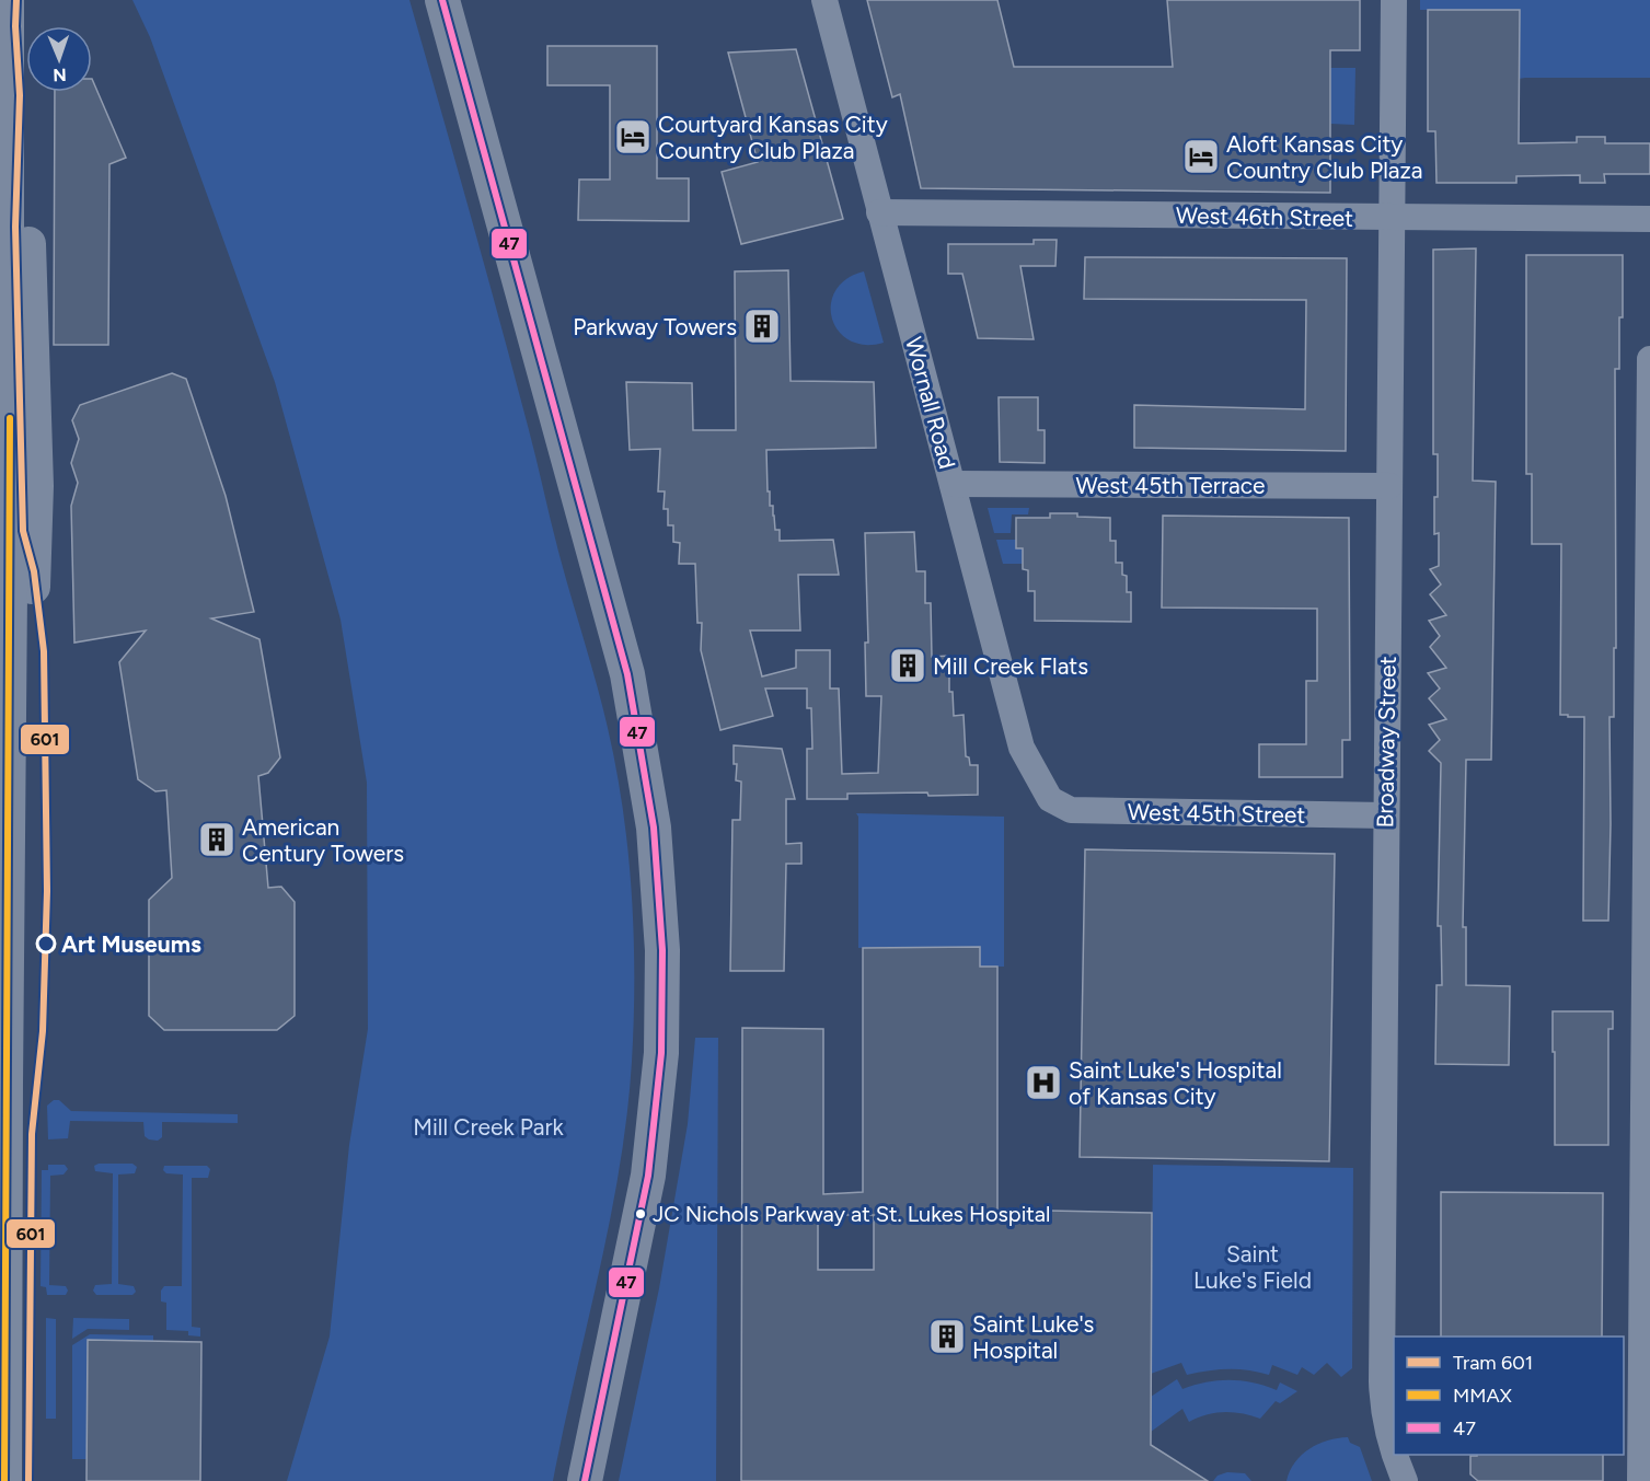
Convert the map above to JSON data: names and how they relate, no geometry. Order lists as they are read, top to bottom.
{
  "streets": {
    "street": [
      "West 46th Street",
      "Wornall Road",
      "West 45th Terrace",
      "Broadway Street",
      "West 45th Street"
    ]
  },
  "crossings": [
    ["West 46th Street", "Wornall Road"],
    ["West 46th Street", "Broadway Street"],
    ["Wornall Road", "West 45th Terrace"],
    ["Wornall Road", "West 45th Street"],
    ["West 45th Terrace", "Broadway Street"],
    ["Broadway Street", "West 45th Street"]
  ],
  "parks": ["Mill Creek Park", "Saint Luke's Field"],
  "places": {
    "hotel": ["Courtyard Kansas City Country Club Plaza", "Aloft Kansas City Country Club Plaza"],
    "building": [
      "Parkway Towers",
      "Mill Creek Flats",
      "American Century Towers",
      "Saint Luke's Hospital"
    ],
    "other": ["Art Museums", "JC Nichols Parkway at St. Lukes Hospital"],
    "hospital": ["Saint Luke's Hospital of Kansas City"]
  },
  "lines": ["tram line 601", "transit line 47", "transit line MMAX"],
  "legend": ["Tram 601", "MMAX", "47"],
  "north": "bottom"
}
